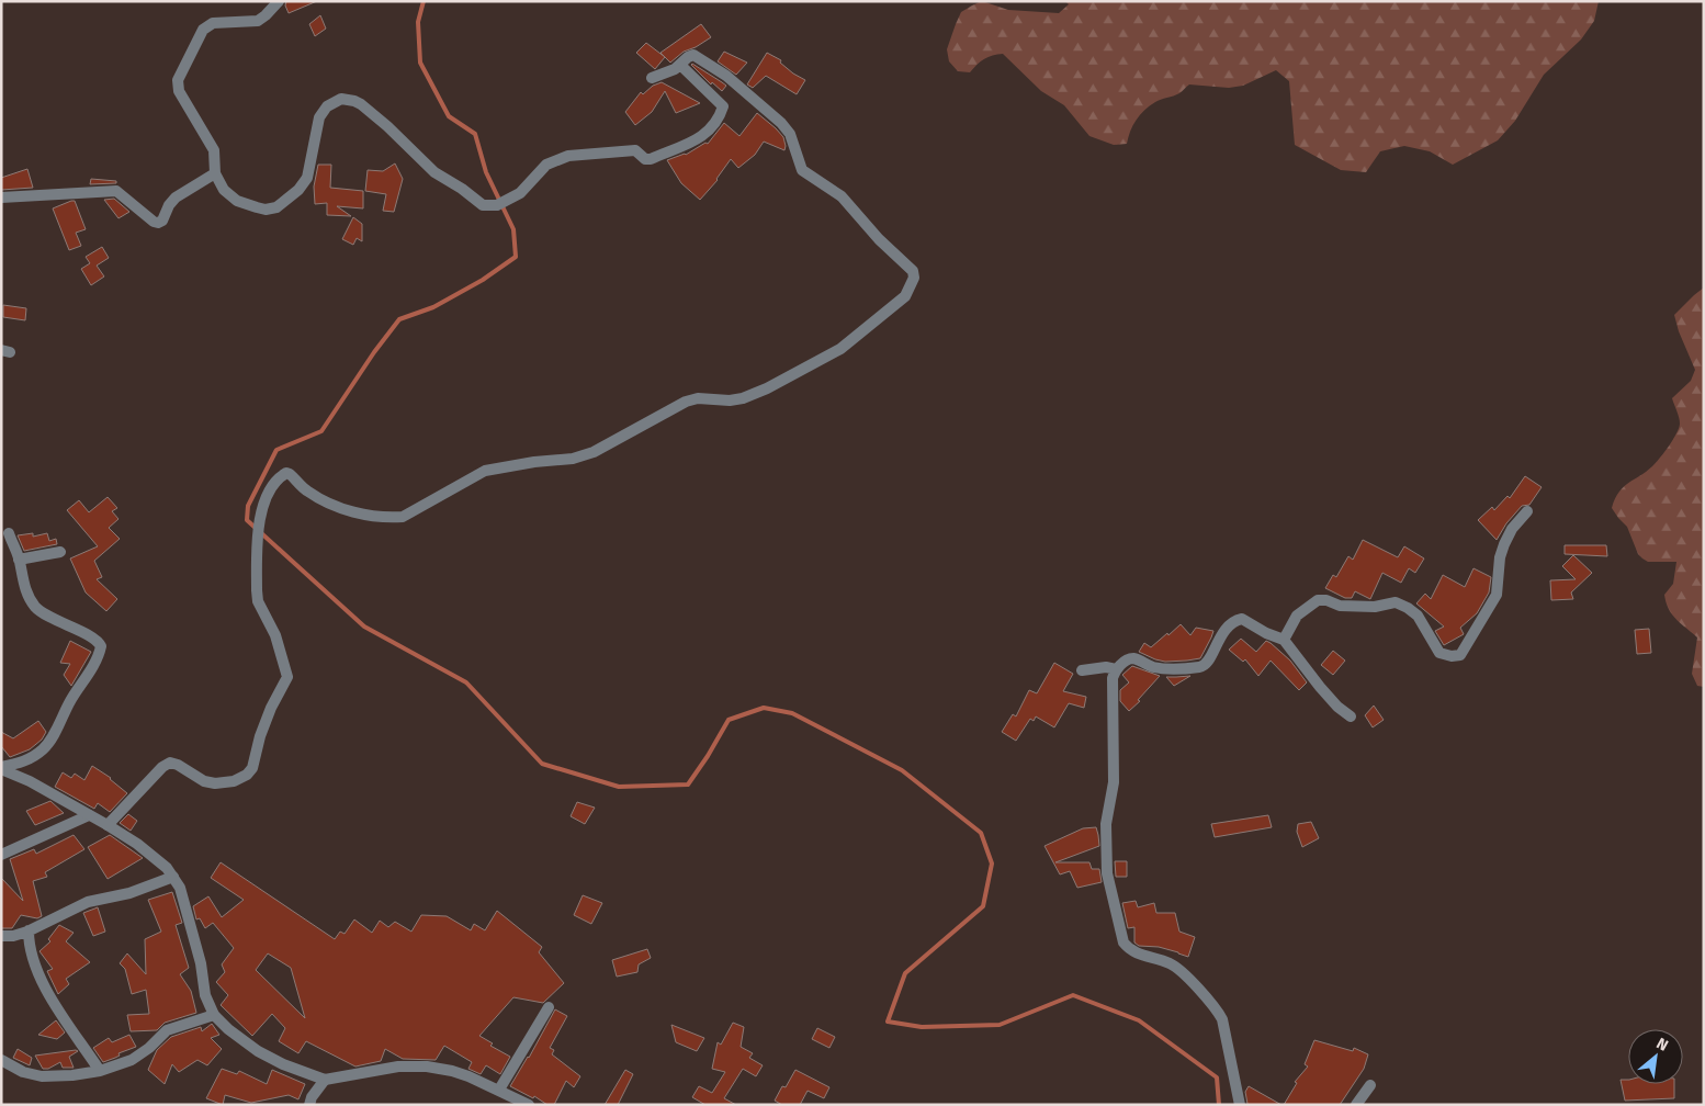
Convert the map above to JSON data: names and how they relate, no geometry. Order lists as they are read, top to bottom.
{
  "north": "top right"
}
